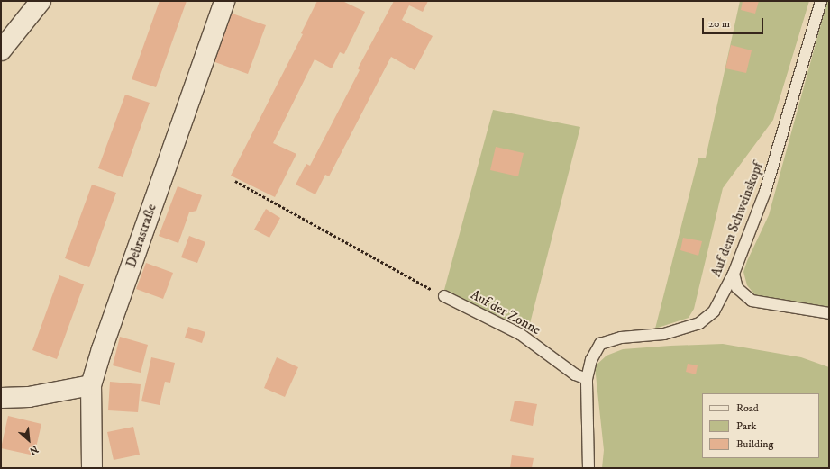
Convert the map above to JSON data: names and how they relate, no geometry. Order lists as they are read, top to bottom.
{
  "streets": {
    "street": ["Debrastraße"],
    "lane": ["Auf dem Schweinskopf", "Auf der Zonne"]
  },
  "crossings": [
    ["Auf dem Schweinskopf", "Auf der Zonne"]
  ],
  "legend": ["Road", "Park", "Building"],
  "scale_bar": "20 m",
  "north": "bottom right"
}
